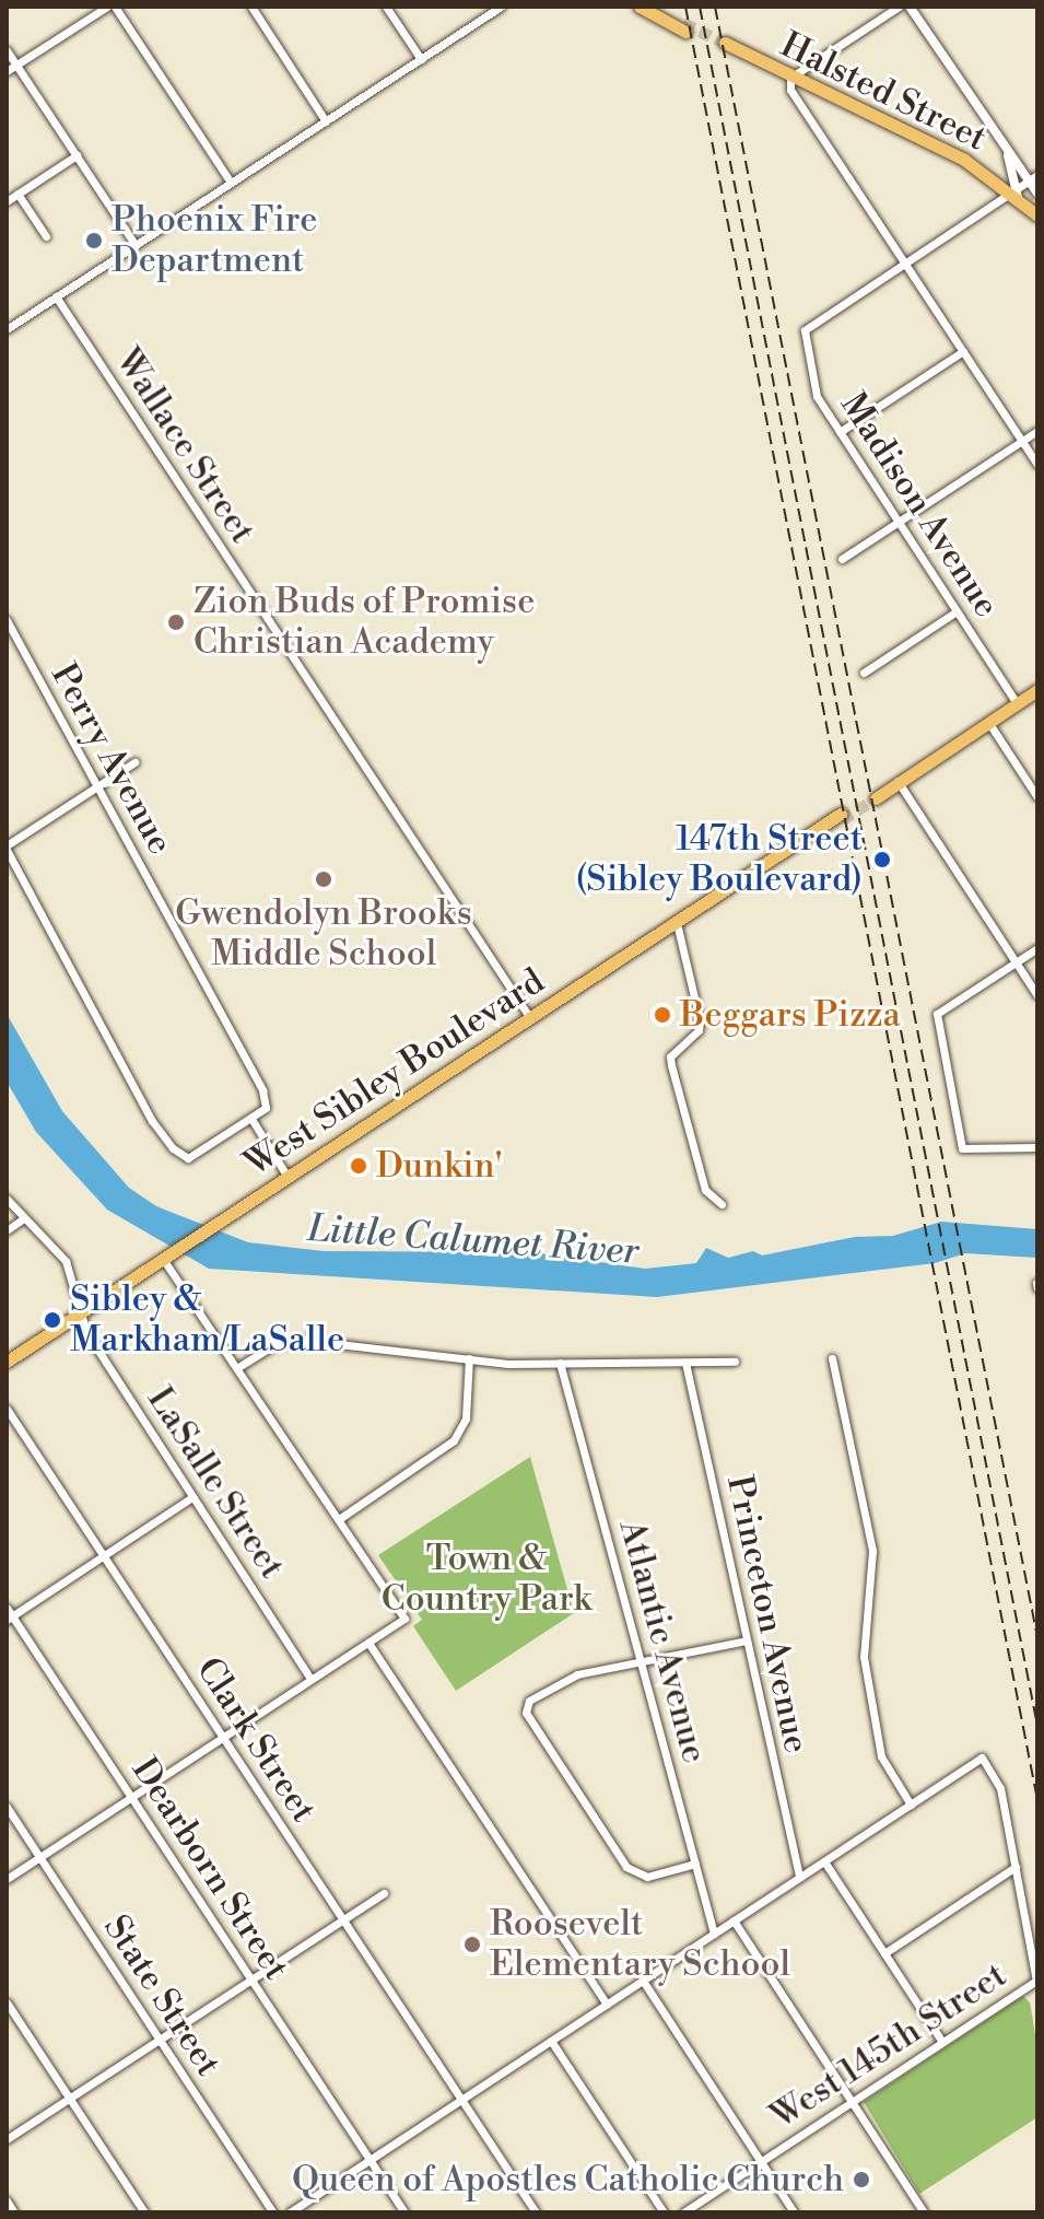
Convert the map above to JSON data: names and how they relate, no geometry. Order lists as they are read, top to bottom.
{
  "streets": {
    "main road": ["Halsted Street", "West Sibley Boulevard"],
    "street": [
      "Wallace Street",
      "Madison Avenue",
      "Perry Avenue",
      "LaSalle Street",
      "Princeton Avenue",
      "Atlantic Avenue",
      "Clark Street",
      "Dearborn Street",
      "State Street",
      "West 145th Street"
    ]
  },
  "crossings": [
    ["Wallace Street", "West Sibley Boulevard"],
    ["West Sibley Boulevard", "LaSalle Street"]
  ],
  "water": ["Little Calumet River"],
  "parks": ["Town & Country Park"],
  "places": [
    "Phoenix Fire Department",
    "Zion Buds of Promise Christian Academy",
    "147th Street (Sibley Boulevard)",
    "Gwendolyn Brooks Middle School",
    "Beggars Pizza",
    "Dunkin'",
    "Sibley & Markham/LaSalle",
    "Roosevelt Elementary School",
    "Queen of Apostles Catholic Church"
  ]
}
